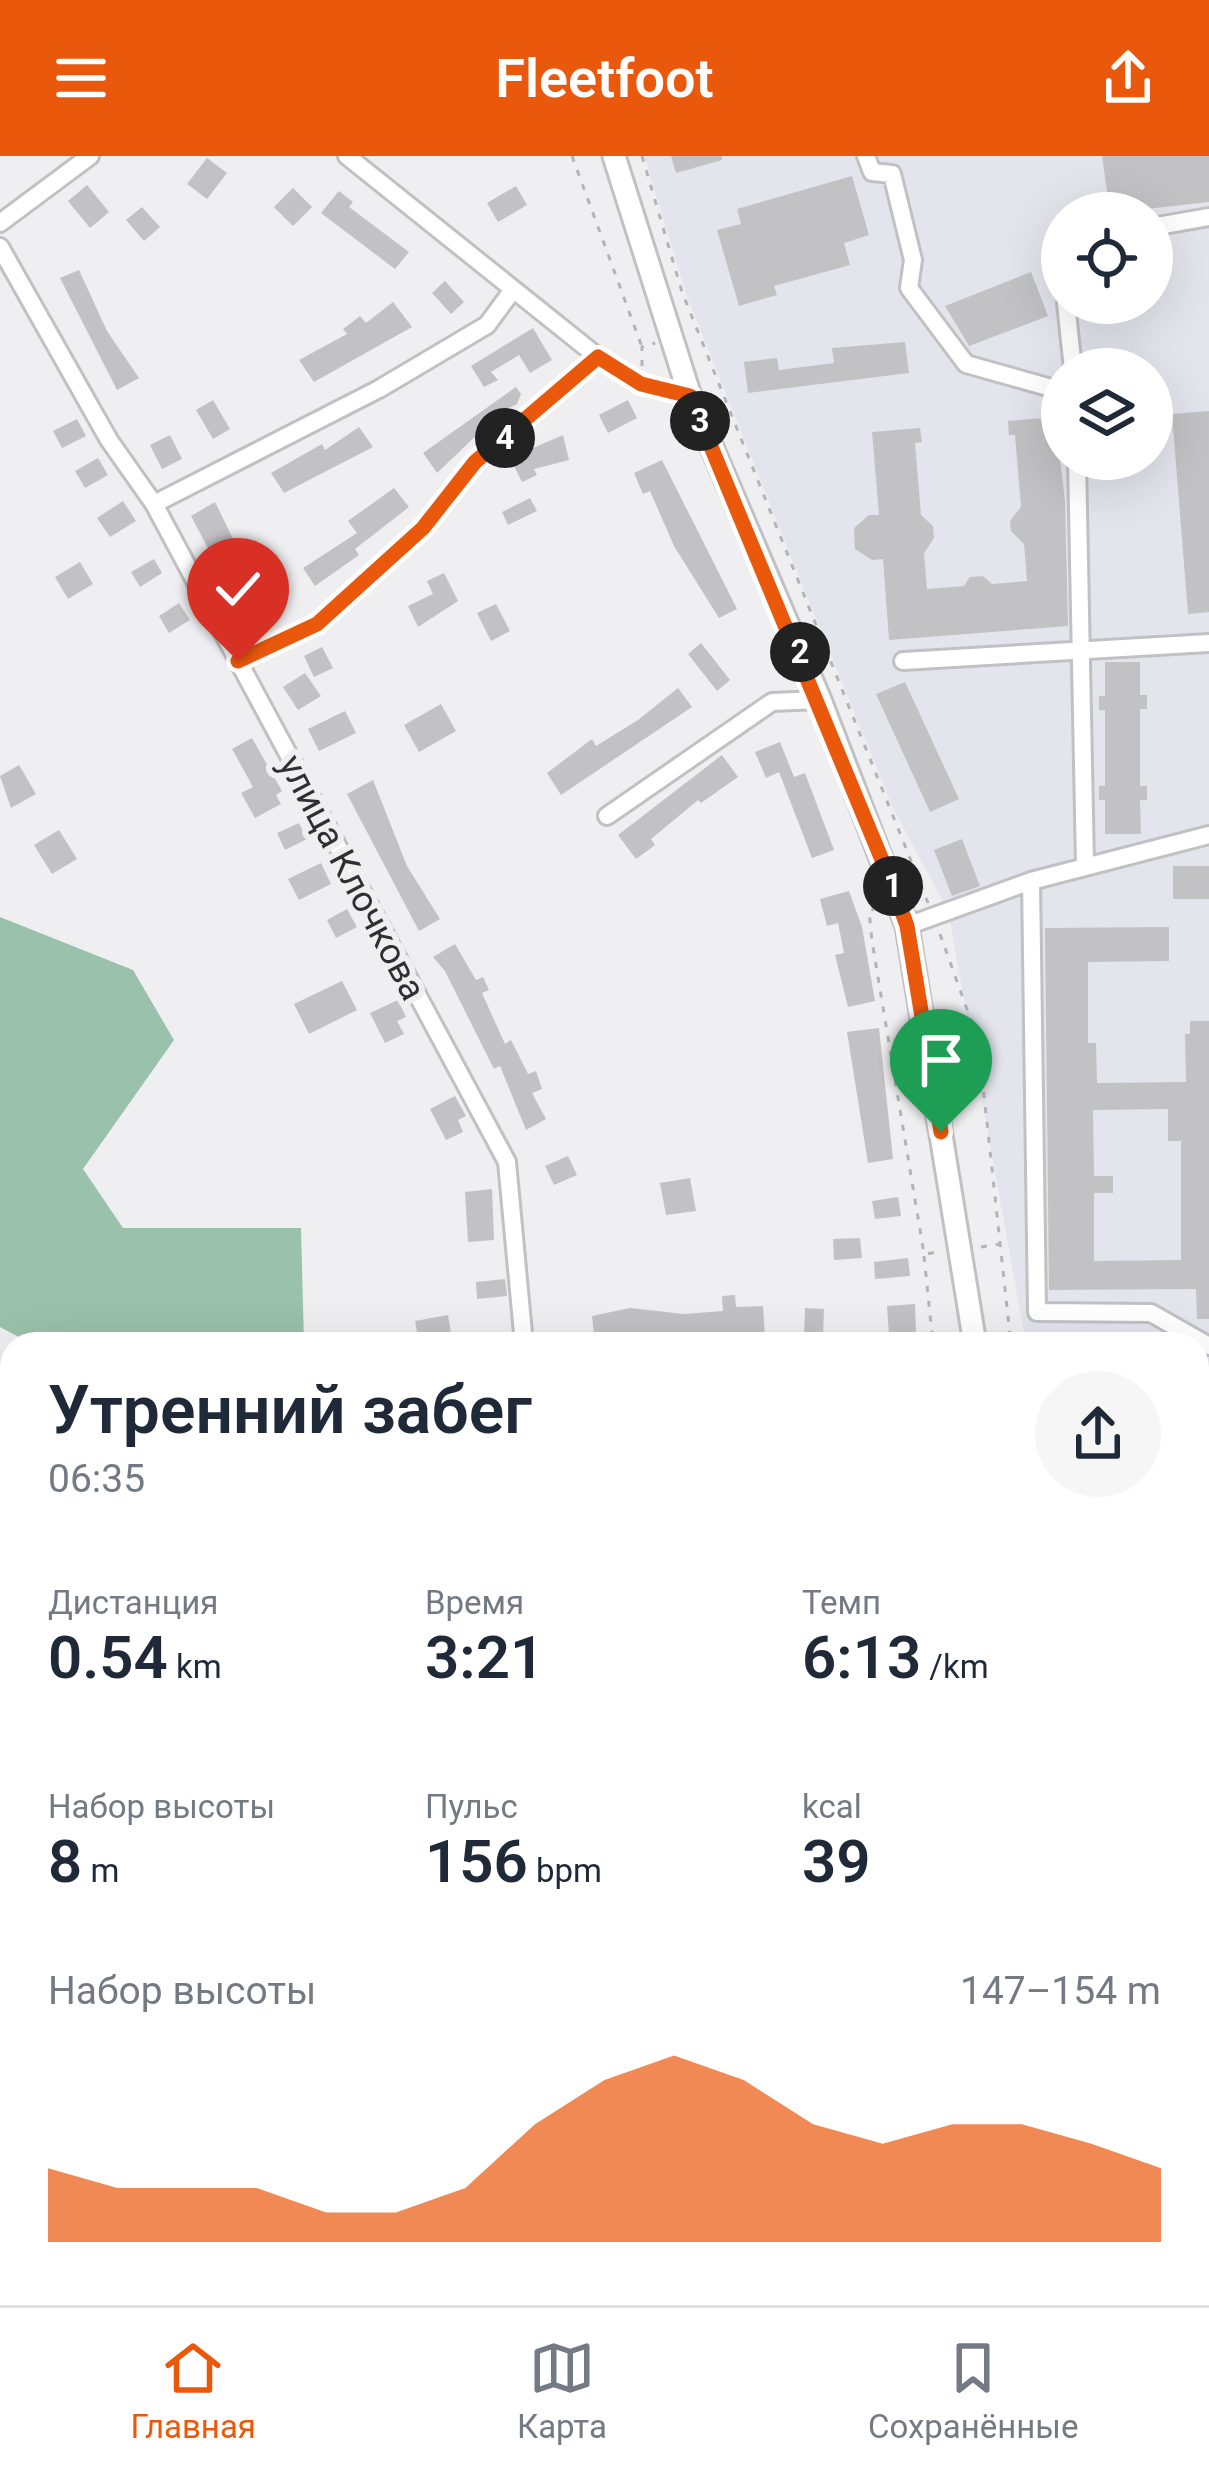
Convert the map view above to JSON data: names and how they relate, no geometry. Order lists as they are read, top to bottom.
{
  "streets": {
    "street": ["улица Клочкова"]
  },
  "page": {
    "header": "Fleetfoot",
    "pins": [
      "3",
      "4",
      "2",
      "1"
    ],
    "heading": ["Утренний забег", "06:35"],
    "stats": [
      ["Дистанция", "0.54 km"],
      ["Время", "3:21"],
      ["Темп", "6:13 /km"],
      ["Набор высоты", "8 m"],
      ["Пульс", "156 bpm"],
      ["kcal", "39"]
    ],
    "chart": ["Набор высоты", "147–154 m"],
    "tabs": ["Главная", "Карта", "Сохранённые"]
  }
}
